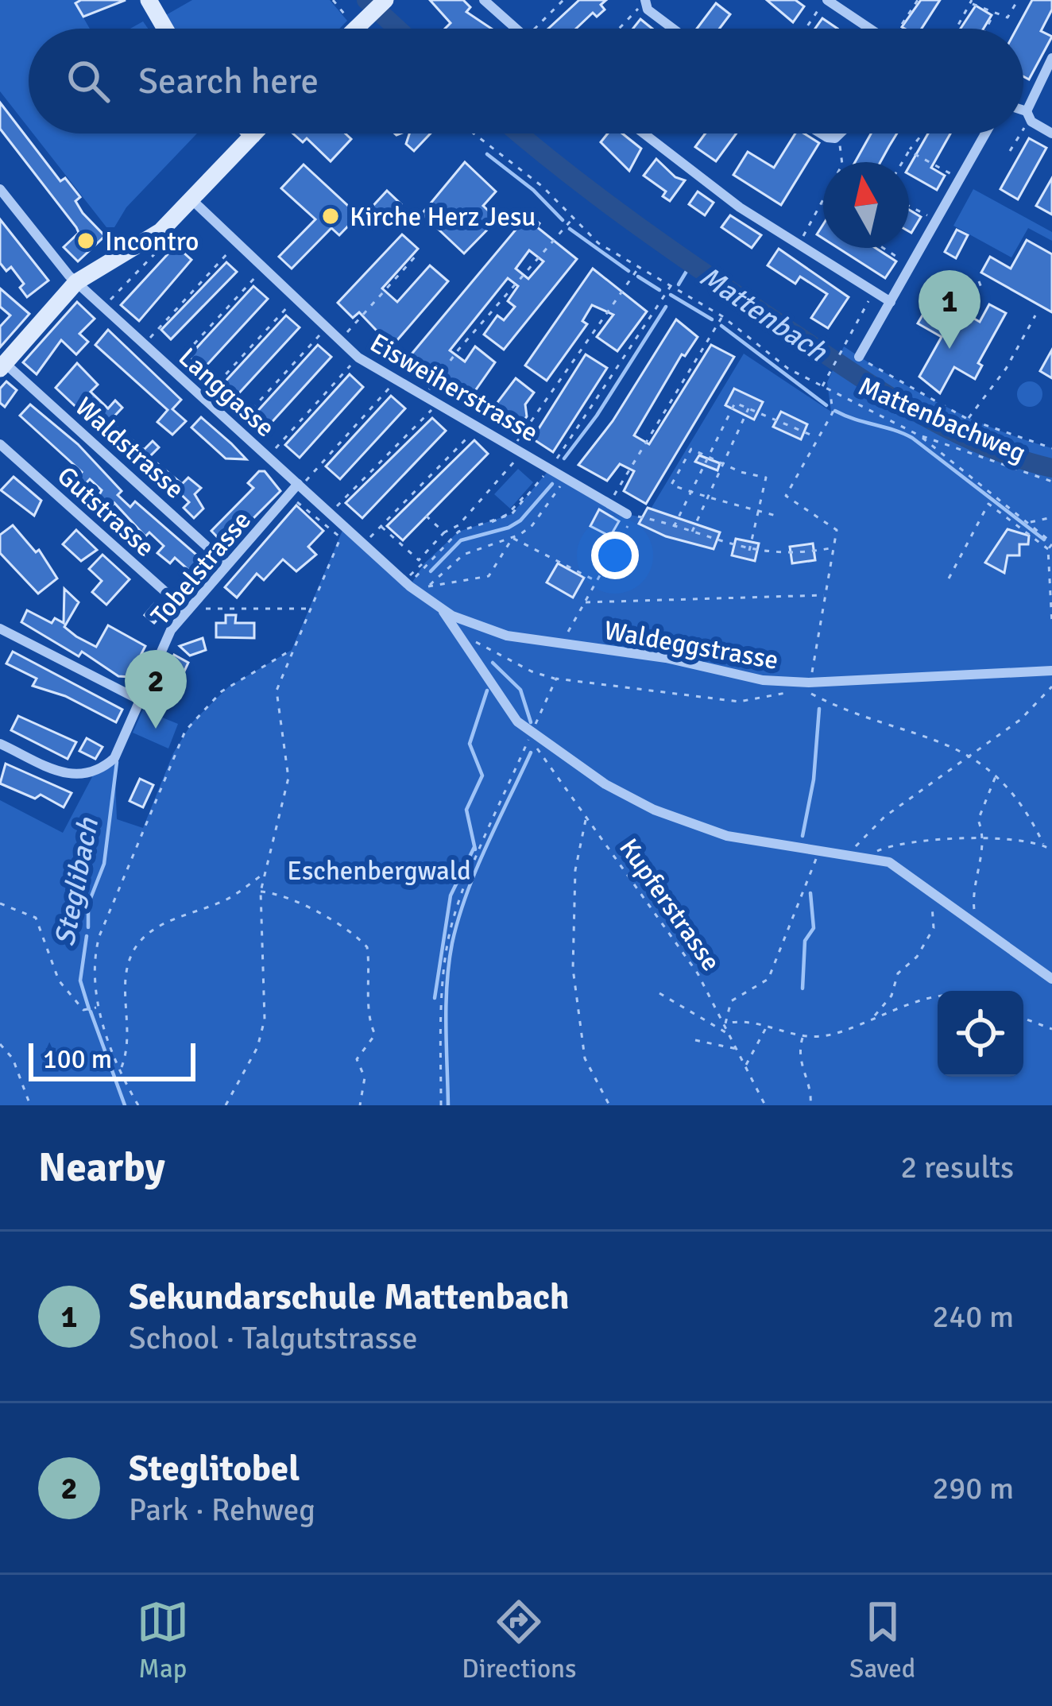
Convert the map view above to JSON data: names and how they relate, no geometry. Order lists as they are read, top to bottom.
{
  "streets": {
    "street": [
      "Eisweiherstrasse",
      "Langgasse",
      "Waldstrasse",
      "Gutstrasse",
      "Tobelstrasse",
      "Waldeggstrasse"
    ],
    "path": ["Mattenbachweg", "Kupferstrasse"]
  },
  "crossings": [
    ["Langgasse", "Tobelstrasse"],
    ["Langgasse", "Waldeggstrasse"],
    ["Waldstrasse", "Tobelstrasse"],
    ["Gutstrasse", "Tobelstrasse"]
  ],
  "water": ["Mattenbach", "Steglibach"],
  "parks": ["Eschenbergwald"],
  "places": ["Kirche Herz Jesu", "Incontro"],
  "scale_bar": "100 m",
  "north": "top",
  "page": {
    "search": "Search here",
    "pins": ["1", "2"],
    "scale": "100 m",
    "heading": ["Nearby", "2 results"],
    "list": [
      {
        "mark": "1",
        "name": "Sekundarschule Mattenbach",
        "note": "School · Talgutstrasse",
        "value": "240 m"
      },
      {
        "mark": "2",
        "name": "Steglitobel",
        "note": "Park · Rehweg",
        "value": "290 m"
      }
    ],
    "nav": ["Map", "Directions", "Saved"]
  }
}
